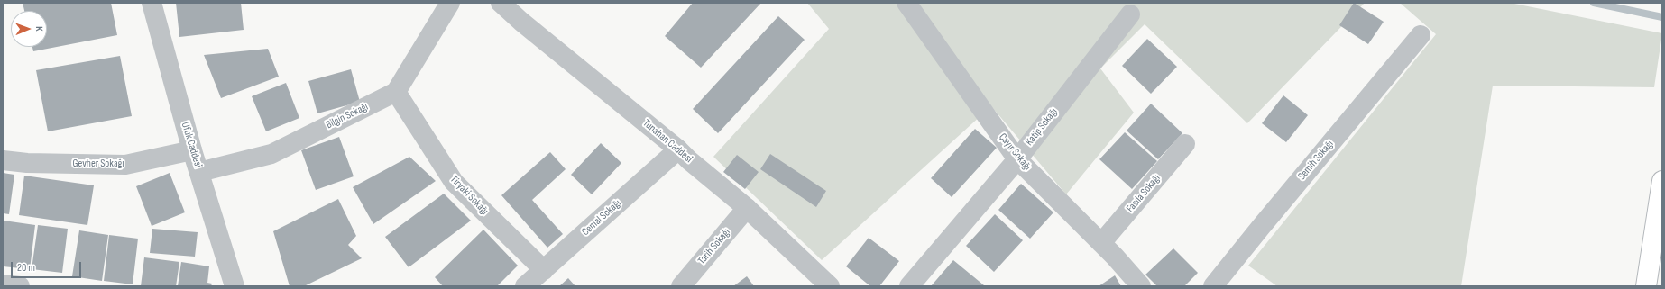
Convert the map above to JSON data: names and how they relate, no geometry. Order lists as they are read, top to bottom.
{
  "streets": {
    "street": [
      "Bilgin Sokağı",
      "Katip Sokağı",
      "Tunahan Caddesi",
      "Ufuk Caddesi",
      "Çayır Sokağı",
      "Semih Sokağı",
      "Gevher Sokağı",
      "Fasıla Sokağı",
      "Tiryaki Sokağı",
      "Cemal Sokağı",
      "Tarih Sokağı"
    ]
  },
  "crossings": [
    ["Bilgin Sokağı", "Ufuk Caddesi"],
    ["Bilgin Sokağı", "Tiryaki Sokağı"],
    ["Katip Sokağı", "Çayır Sokağı"],
    ["Tunahan Caddesi", "Cemal Sokağı"],
    ["Tunahan Caddesi", "Tarih Sokağı"],
    ["Ufuk Caddesi", "Gevher Sokağı"],
    ["Çayır Sokağı", "Fasıla Sokağı"],
    ["Tiryaki Sokağı", "Cemal Sokağı"]
  ],
  "scale_bar": "20 m",
  "north": "right"
}
